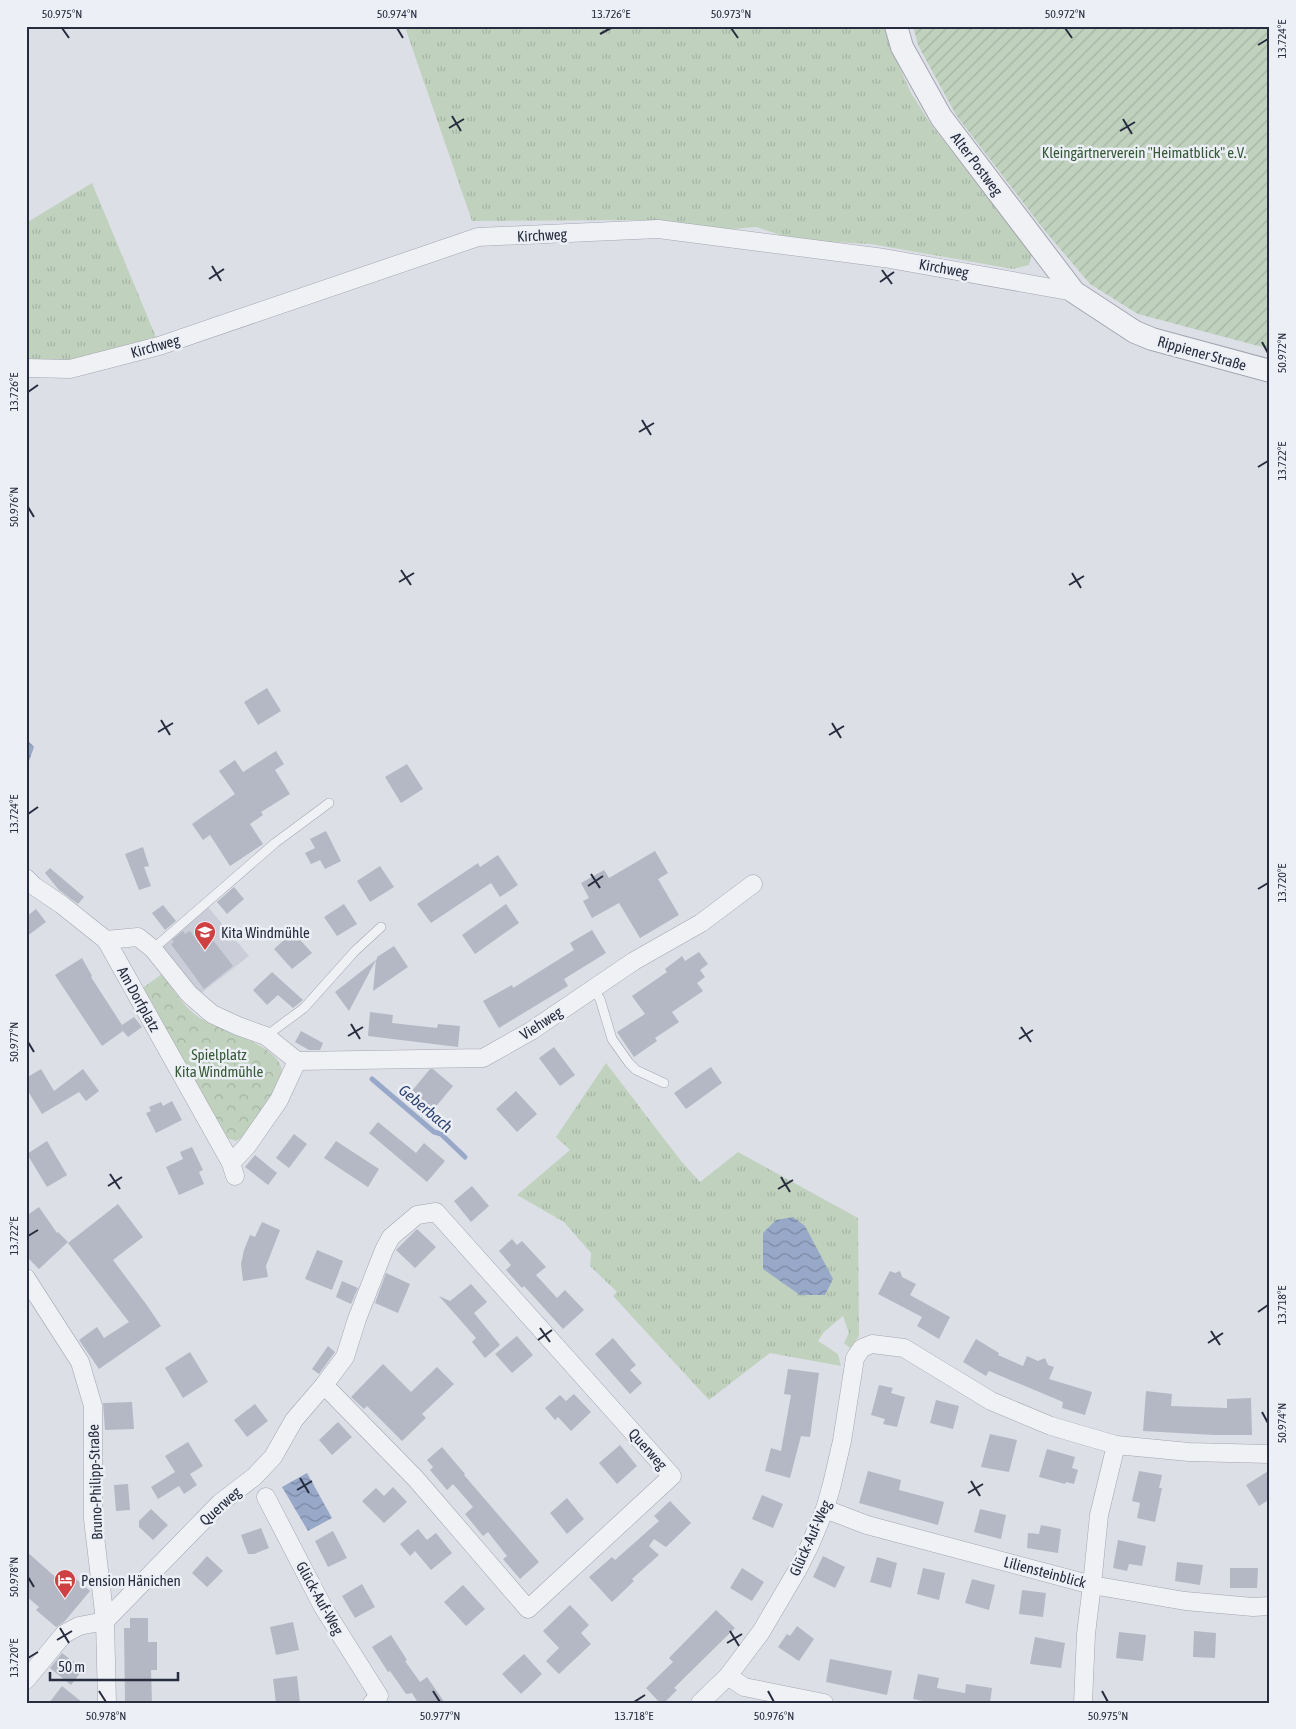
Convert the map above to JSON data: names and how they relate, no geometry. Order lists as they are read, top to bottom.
{
  "streets": {
    "street": [
      "Alter Postweg",
      "Kirchweg",
      "Rippiener Straße",
      "Am Dorfplatz",
      "Viehweg",
      "Querweg",
      "Bruno-Philipp-Straße",
      "Glück-Auf-Weg",
      "Liliensteinblick"
    ]
  },
  "crossings": [
    ["Alter Postweg", "Kirchweg"],
    ["Alter Postweg", "Rippiener Straße"],
    ["Am Dorfplatz", "Viehweg"],
    ["Querweg", "Bruno-Philipp-Straße"],
    ["Glück-Auf-Weg", "Liliensteinblick"]
  ],
  "water": ["Geberbach"],
  "parks": ["Kleingärtnerverein \"Heimatblick\" e.V.", "Spielplatz Kita Windmühle"],
  "places": {
    "school or university": ["Kita Windmühle"],
    "hotel": ["Pension Hänichen"]
  },
  "scale_bar": "50 m",
  "coordinates": [
    "50.975°N",
    "50.974°N",
    "13.726°E",
    "50.973°N",
    "50.972°N",
    "13.724°E",
    "13.722°E",
    "50.976°N",
    "13.720°E",
    "50.977°N",
    "13.718°E",
    "50.978°N"
  ]
}
